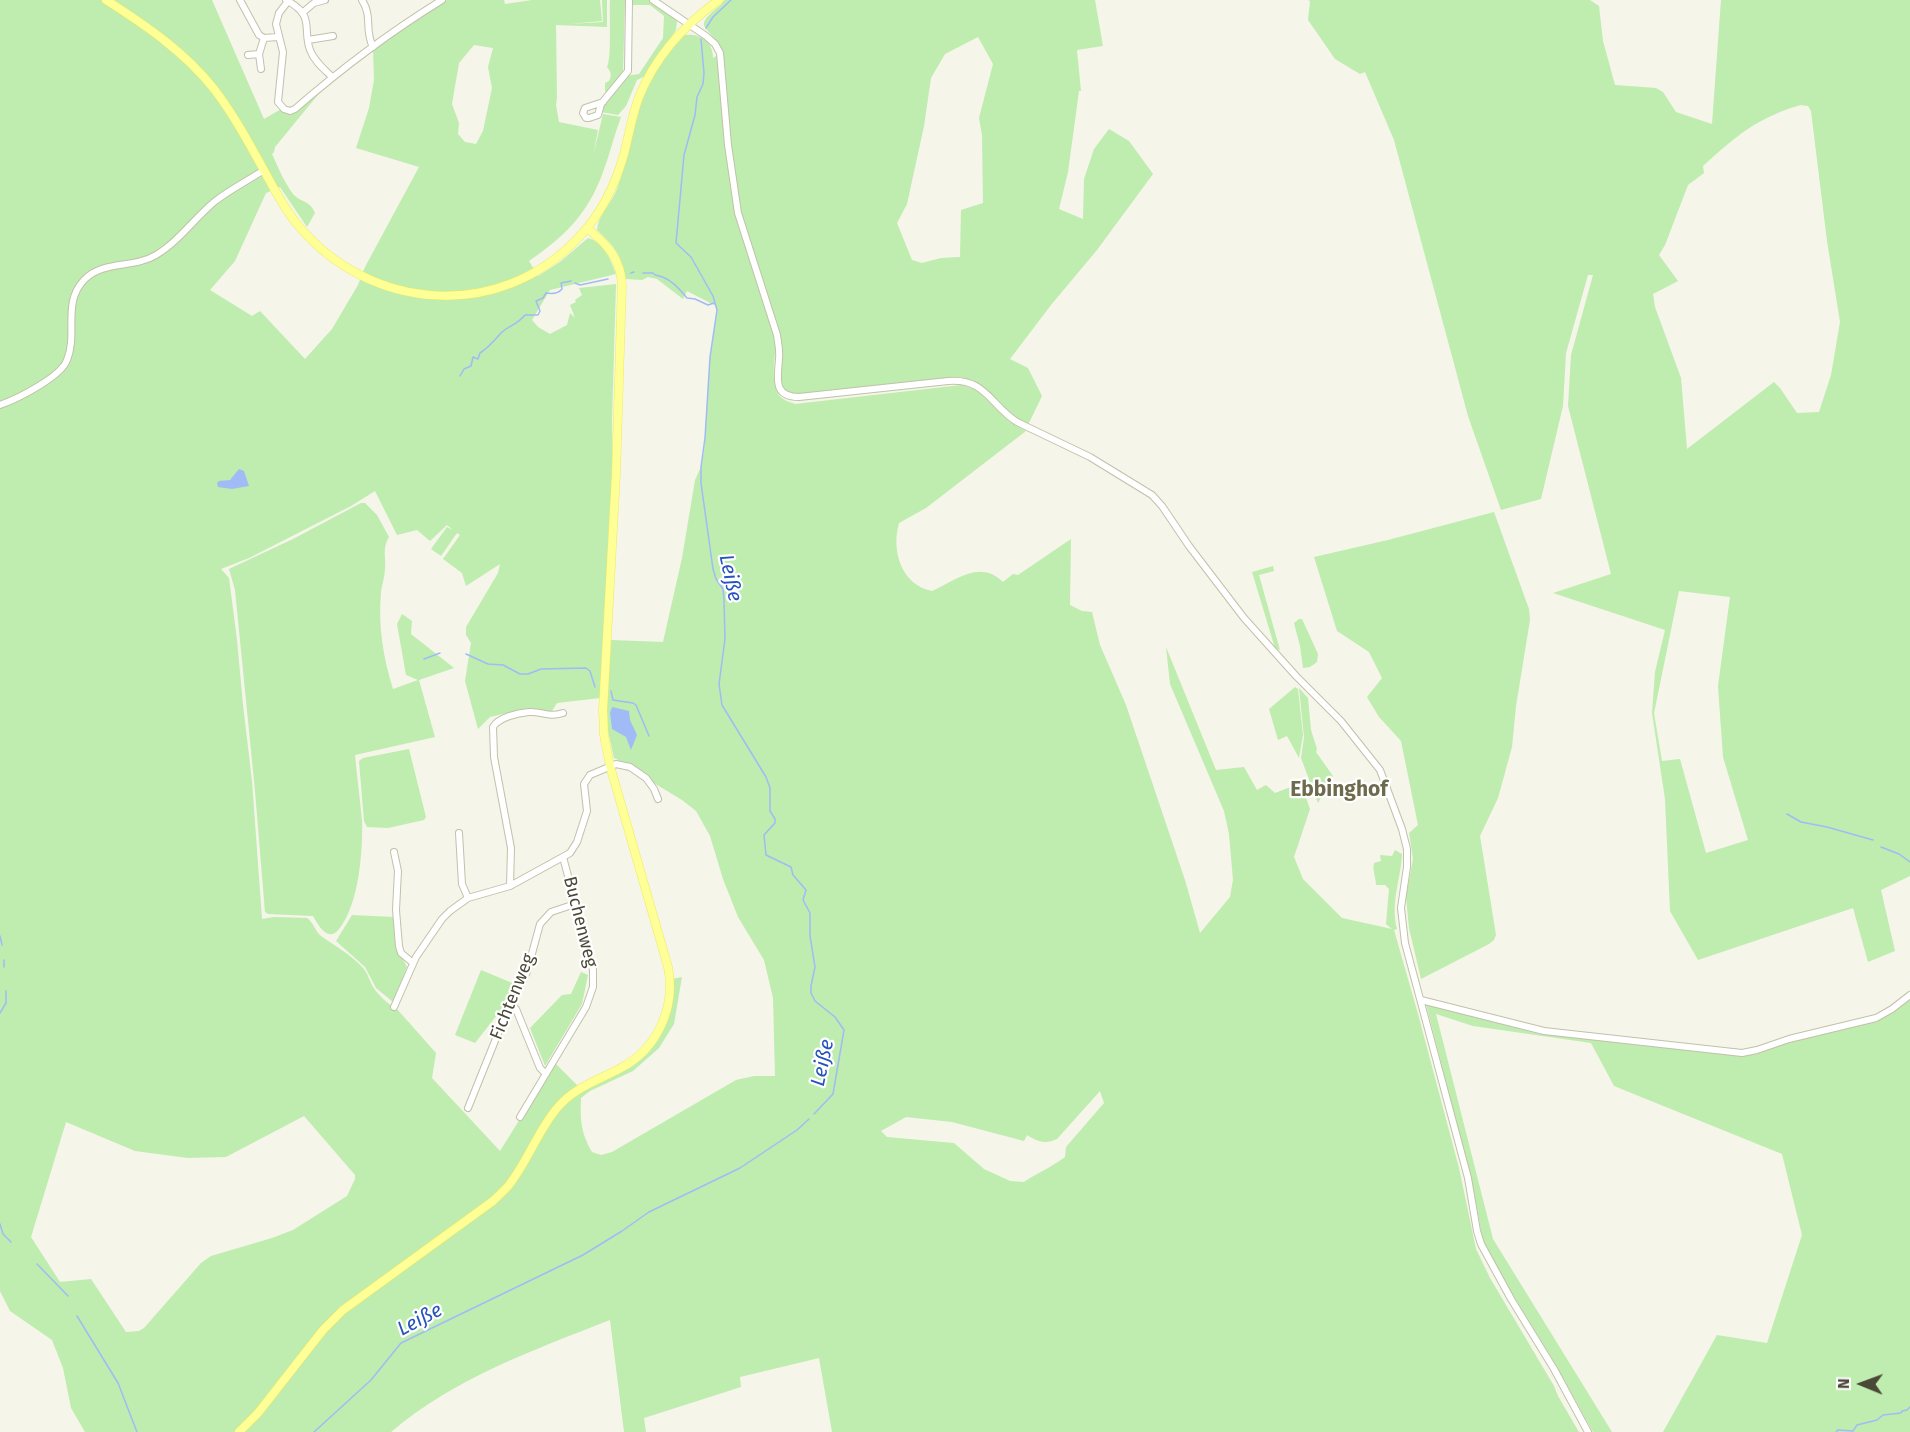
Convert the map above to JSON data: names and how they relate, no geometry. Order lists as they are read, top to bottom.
{
  "streets": {
    "street": ["Buchenweg", "Fichtenweg"]
  },
  "crossings": [
    ["Buchenweg", "Fichtenweg"]
  ],
  "districts": ["Ebbinghof"],
  "water": ["Leiße"],
  "north": "left"
}
